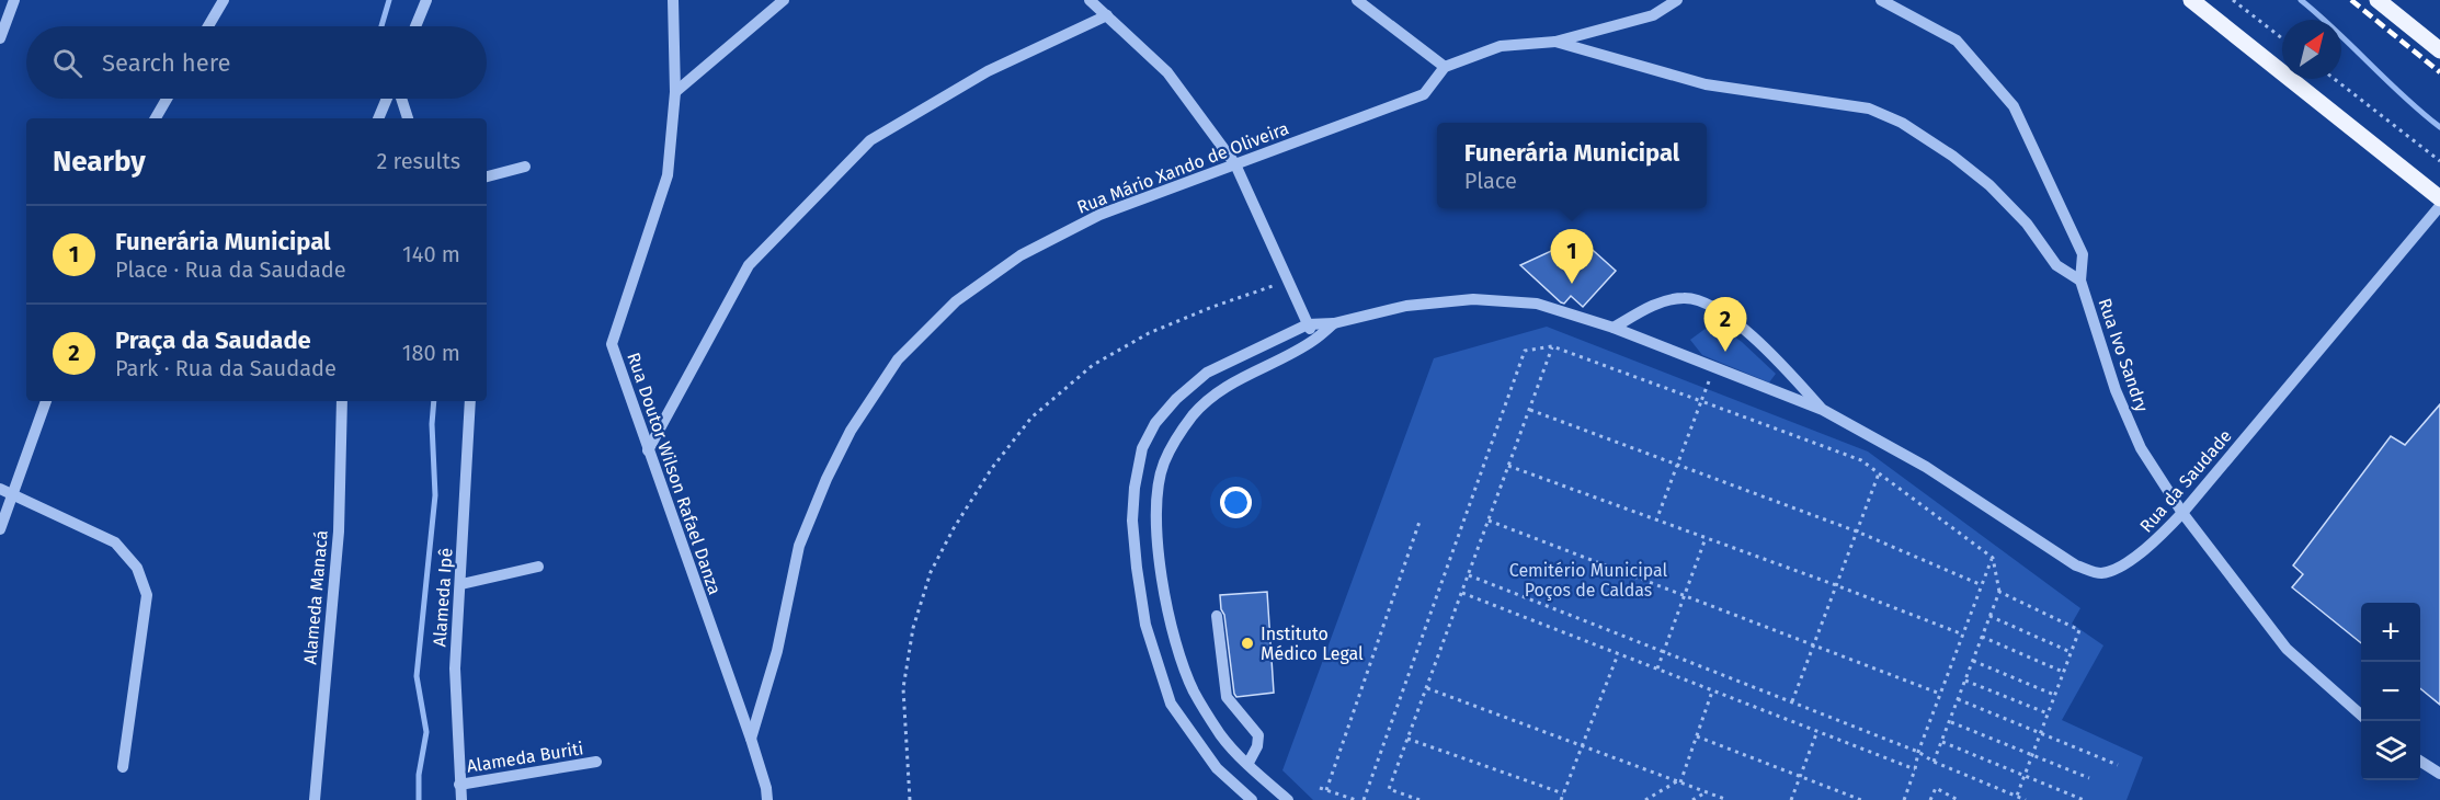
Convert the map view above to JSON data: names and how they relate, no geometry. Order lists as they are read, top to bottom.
{
  "streets": {
    "street": [
      "Rua Mário Xando de Oliveira",
      "Rua Ivo Sandry",
      "Rua Doutor Wilson Rafael Danza",
      "Rua da Saudade",
      "Alameda Manacá",
      "Alameda Ipê",
      "Alameda Buriti"
    ]
  },
  "crossings": [
    ["Rua Mário Xando de Oliveira", "Rua Doutor Wilson Rafael Danza"],
    ["Rua Ivo Sandry", "Rua da Saudade"],
    ["Alameda Ipê", "Alameda Buriti"]
  ],
  "parks": ["Cemitério Municipal Poços de Caldas"],
  "places": ["Instituto Médico Legal"],
  "north": "top right",
  "page": {
    "search": "Search here",
    "heading": ["Nearby", "2 results"],
    "popup": ["Funerária Municipal", "Place"],
    "list": [
      {
        "mark": "1",
        "name": "Funerária Municipal",
        "note": "Place · Rua da Saudade",
        "value": "140 m"
      },
      {
        "mark": "2",
        "name": "Praça da Saudade",
        "note": "Park · Rua da Saudade",
        "value": "180 m"
      }
    ],
    "pins": ["1", "2"],
    "map_buttons": ["+", "−"]
  }
}
